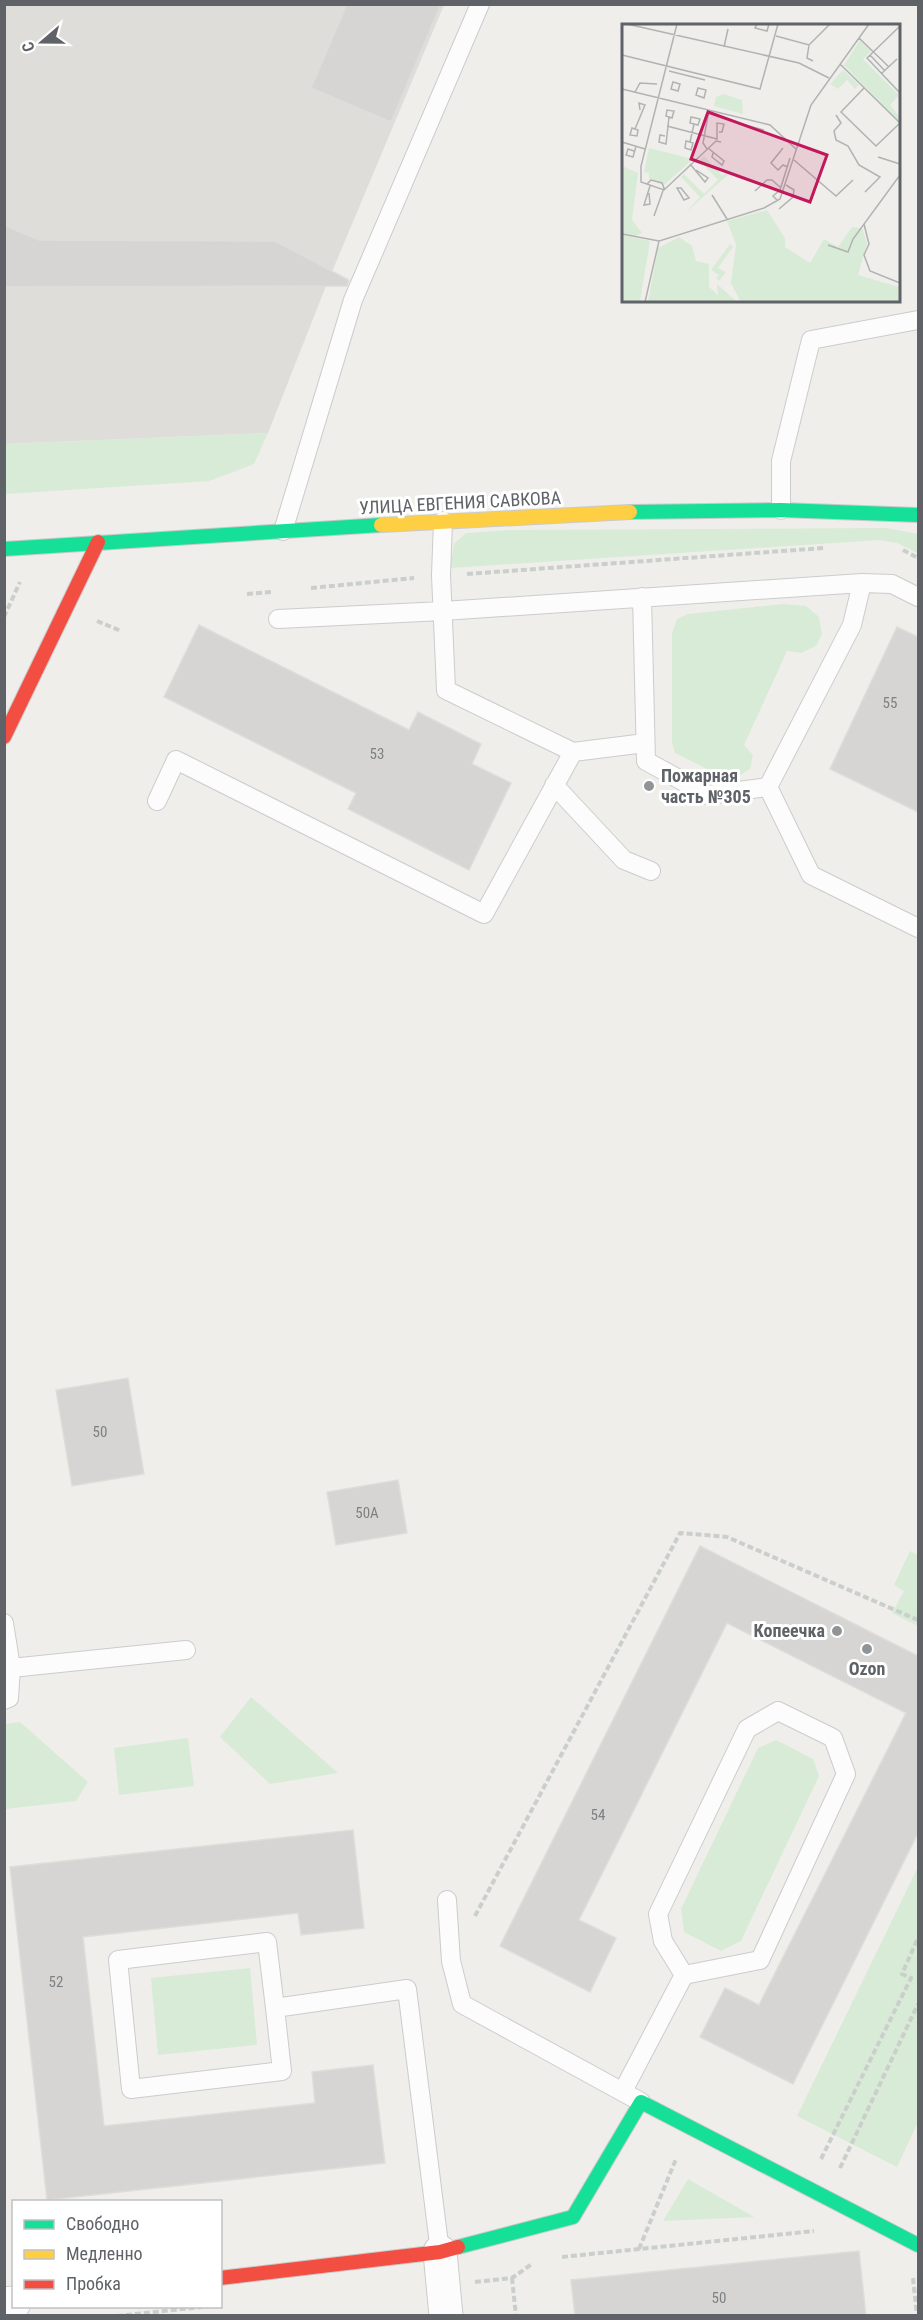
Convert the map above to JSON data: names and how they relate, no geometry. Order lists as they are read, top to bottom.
{
  "streets": {
    "street": ["УЛИЦА ЕВГЕНИЯ САВКОВА"]
  },
  "places": ["Пожарная часть №305", "Копеечка", "Ozon"],
  "house_numbers": [
    "55",
    "53",
    "50",
    "50А",
    "54",
    "52",
    "50"
  ],
  "legend": ["Свободно", "Медленно", "Пробка"],
  "north": "left"
}
